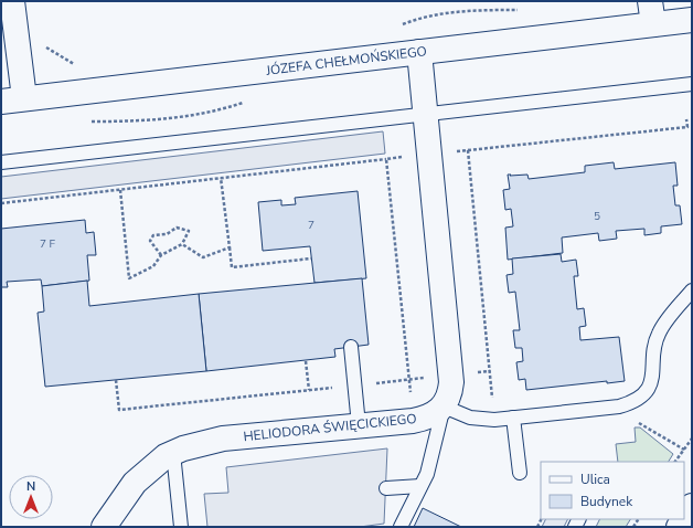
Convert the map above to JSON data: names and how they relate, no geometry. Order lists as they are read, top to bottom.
{
  "streets": {
    "street": ["JÓZEFA CHEŁMOŃSKIEGO", "HELIODORA ŚWIĘCICKIEGO"]
  },
  "house_numbers": ["5", "7", "7 F"],
  "legend": ["Ulica", "Budynek"],
  "north": "top"
}
